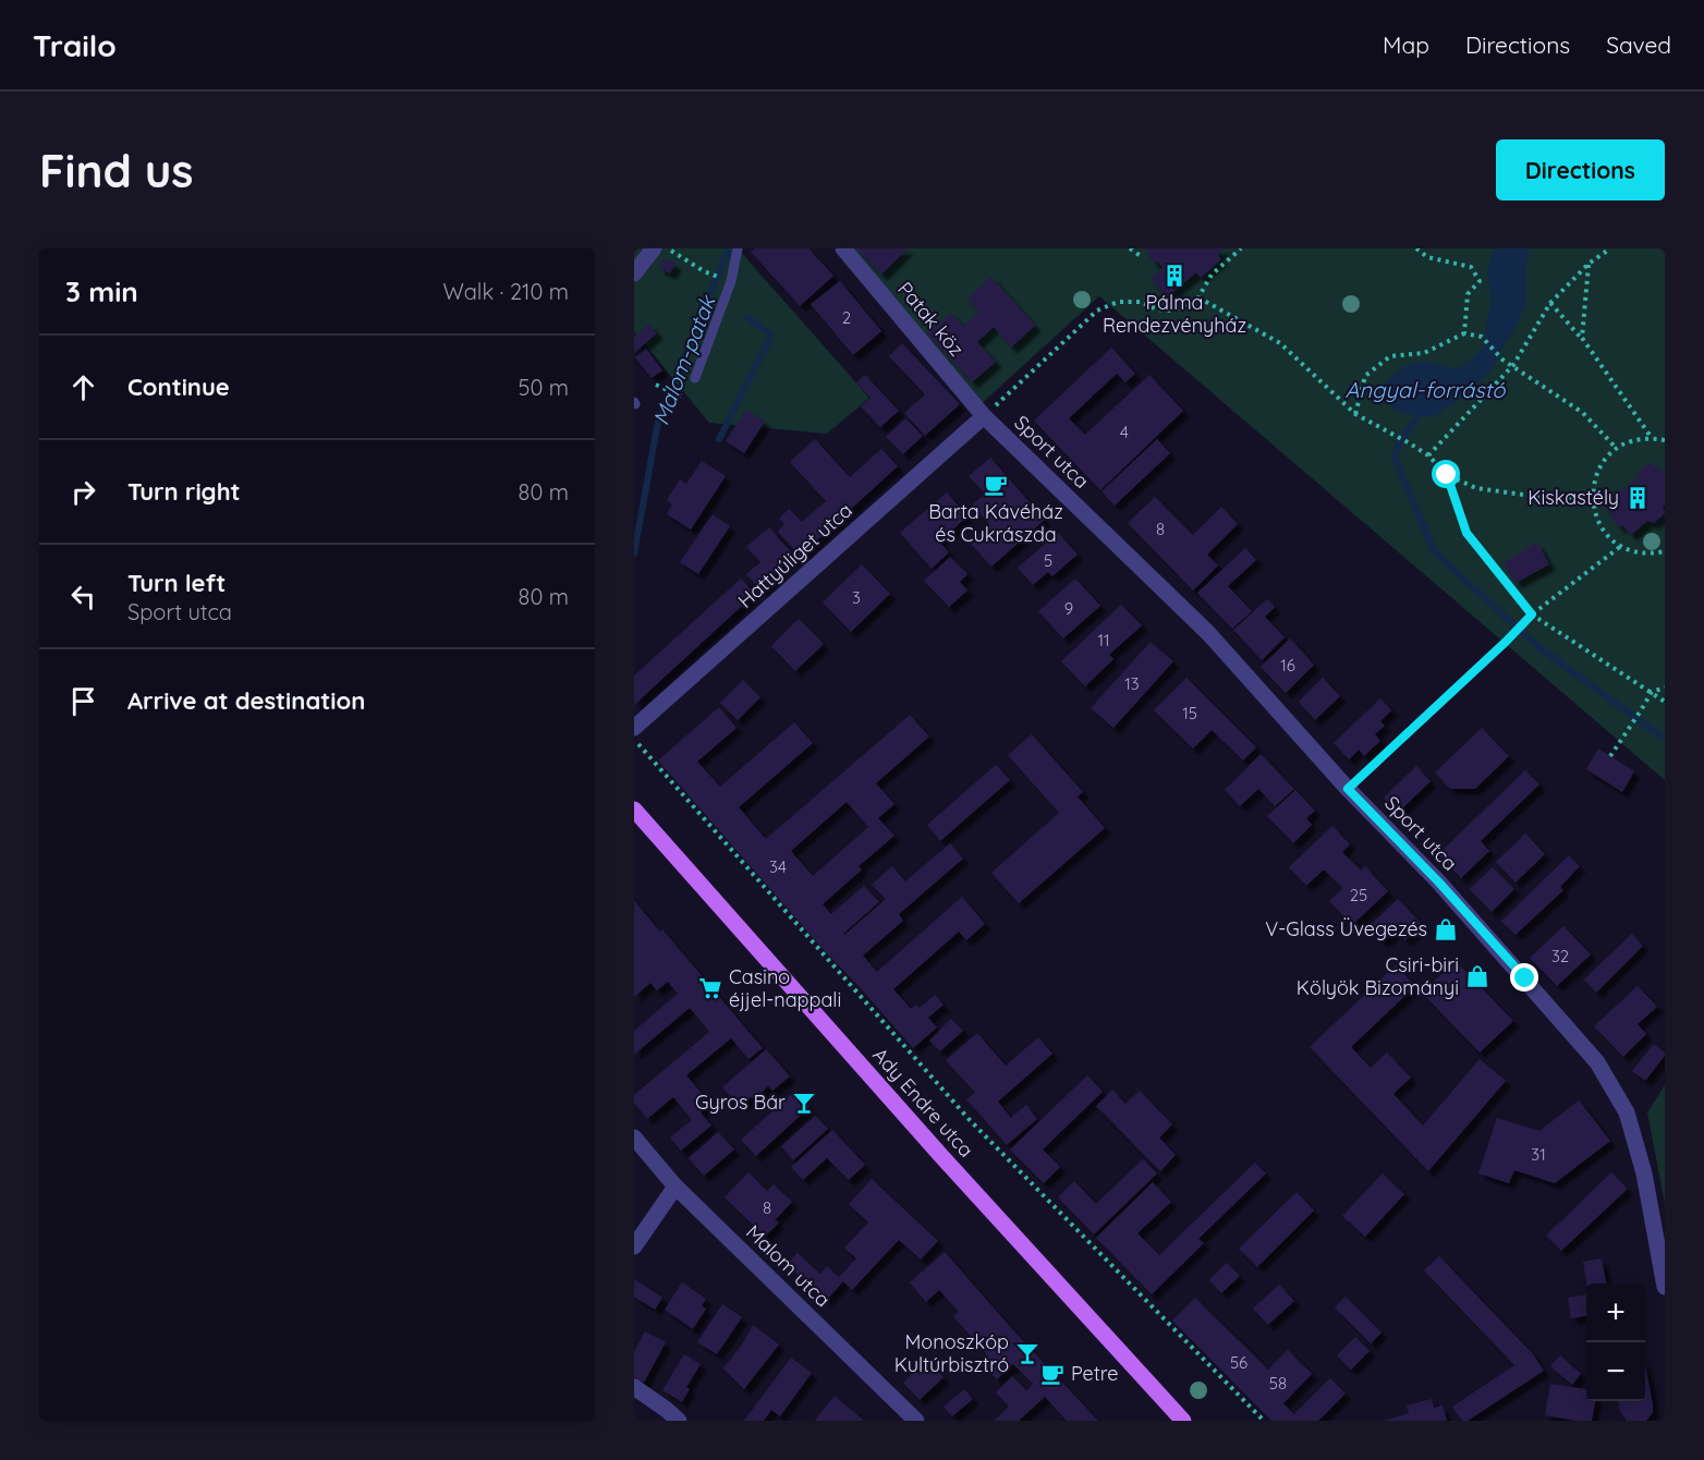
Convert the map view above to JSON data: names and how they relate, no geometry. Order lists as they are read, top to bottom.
{
  "streets": {
    "main road": ["Ady Endre utca"],
    "street": [
      "Patak köz",
      "Sport utca",
      "Hattyúliget utca",
      "Malom utca"
    ]
  },
  "crossings": [
    ["Patak köz", "Sport utca"],
    ["Patak köz", "Hattyúliget utca"],
    ["Sport utca", "Hattyúliget utca"]
  ],
  "water": ["Malom-patak", "Angyal-forrástó"],
  "places": {
    "building": ["Pálma Rendezvényház", "Kiskastély"],
    "cafe": ["Barta Kávéház és Cukrászda", "Petre"],
    "shop": ["V-Glass Üvegezés", "Csiri-biri Kölyök Bizományi"],
    "supermarket": ["Casino éjjel-nappali"],
    "bar": ["Gyros Bár", "Monoszkóp Kultúrbisztró"]
  },
  "house_numbers": [
    "2",
    "4",
    "8",
    "5",
    "3",
    "9",
    "11",
    "16",
    "13",
    "15",
    "34",
    "25",
    "32",
    "31",
    "8",
    "56",
    "58"
  ],
  "page": {
    "header": "Trailo",
    "nav": ["Map", "Directions", "Saved"],
    "buttons": "Directions",
    "title": "Find us",
    "heading": ["3 min", "Walk · 210 m"],
    "list": [
      ["Continue", "50 m"],
      ["Turn right", "80 m"],
      ["Turn left", "Sport utca", "80 m"],
      "Arrive at destination"
    ],
    "map_buttons": ["+", "−"]
  }
}
